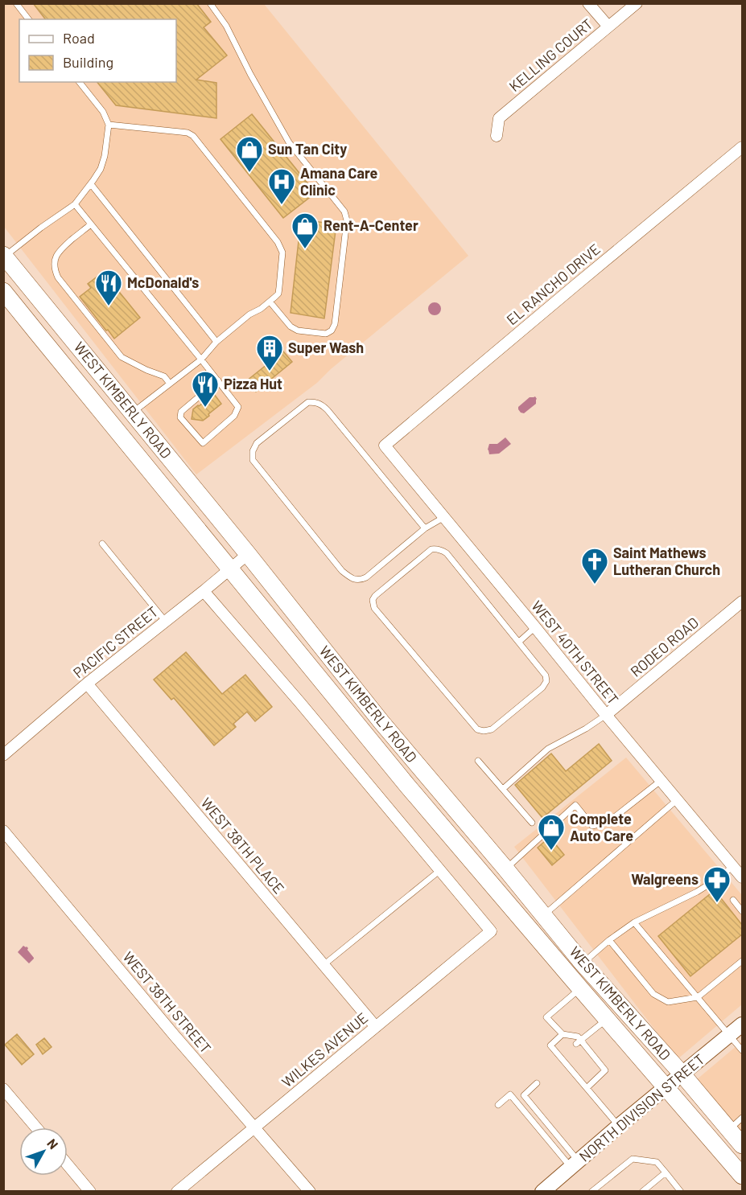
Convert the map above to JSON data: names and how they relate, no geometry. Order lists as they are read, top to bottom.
{
  "streets": {
    "main road": ["WEST KIMBERLY ROAD", "NORTH DIVISION STREET"],
    "street": [
      "KELLING COURT",
      "EL RANCHO DRIVE",
      "PACIFIC STREET",
      "RODEO ROAD",
      "WEST 40TH STREET",
      "WEST 38TH PLACE",
      "WEST 38TH STREET",
      "WILKES AVENUE"
    ]
  },
  "crossings": [
    ["EL RANCHO DRIVE", "WEST 40TH STREET"],
    ["WEST KIMBERLY ROAD", "PACIFIC STREET"],
    ["WEST KIMBERLY ROAD", "NORTH DIVISION STREET"],
    ["PACIFIC STREET", "WEST 38TH PLACE"],
    ["RODEO ROAD", "WEST 40TH STREET"],
    ["WEST 38TH PLACE", "WILKES AVENUE"],
    ["WEST 38TH STREET", "WILKES AVENUE"]
  ],
  "places": {
    "shop": ["Sun Tan City", "Rent-A-Center", "Complete Auto Care"],
    "hospital": ["Amana Care Clinic"],
    "restaurant": ["McDonald's", "Pizza Hut"],
    "building": ["Super Wash"],
    "church": ["Saint Mathews Lutheran Church"],
    "pharmacy": ["Walgreens"]
  },
  "legend": ["Road", "Building"],
  "north": "top right"
}
